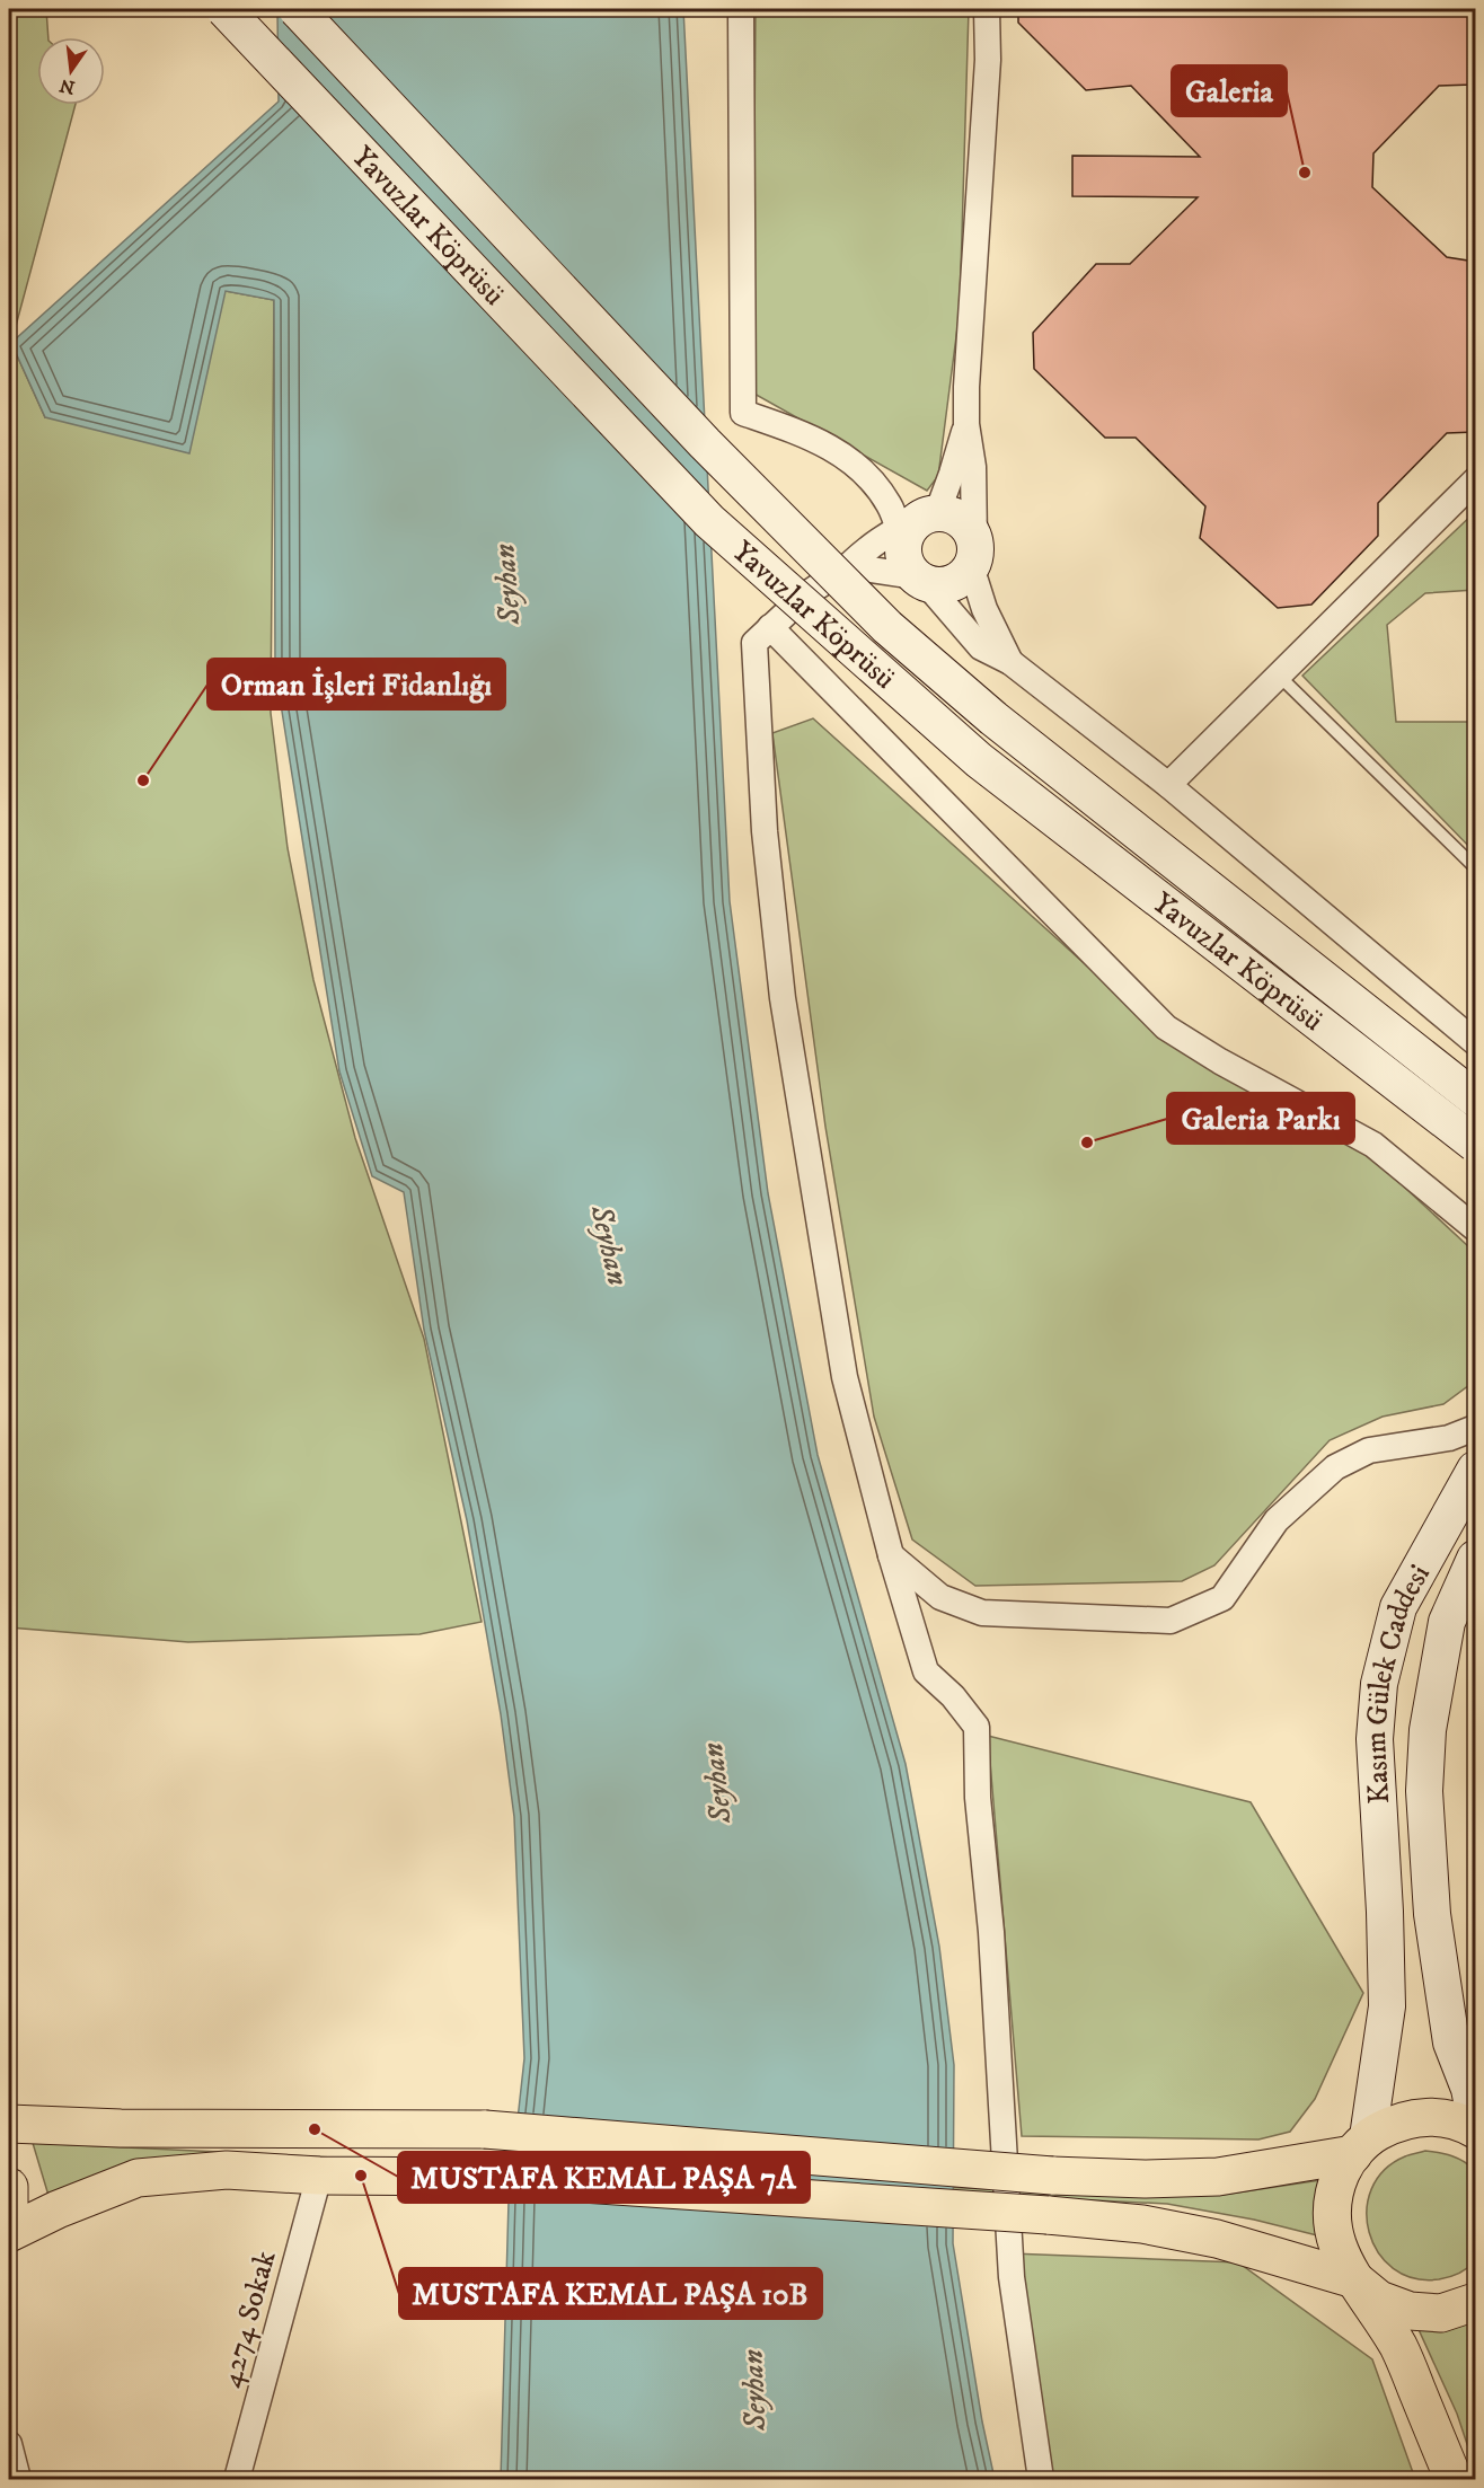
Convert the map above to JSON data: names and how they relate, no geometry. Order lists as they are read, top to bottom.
{
  "streets": {
    "main road": ["Yavuzlar Köprüsü", "Kasım Gülek Caddesi"],
    "street": ["4274 Sokak"]
  },
  "water": ["Seyhan"],
  "places": [
    "Galeria",
    "Orman İşleri Fidanlığı",
    "Galeria Parkı",
    "MUSTAFA KEMAL PAŞA 7A",
    "MUSTAFA KEMAL PAŞA 10B"
  ],
  "north": "bottom"
}
